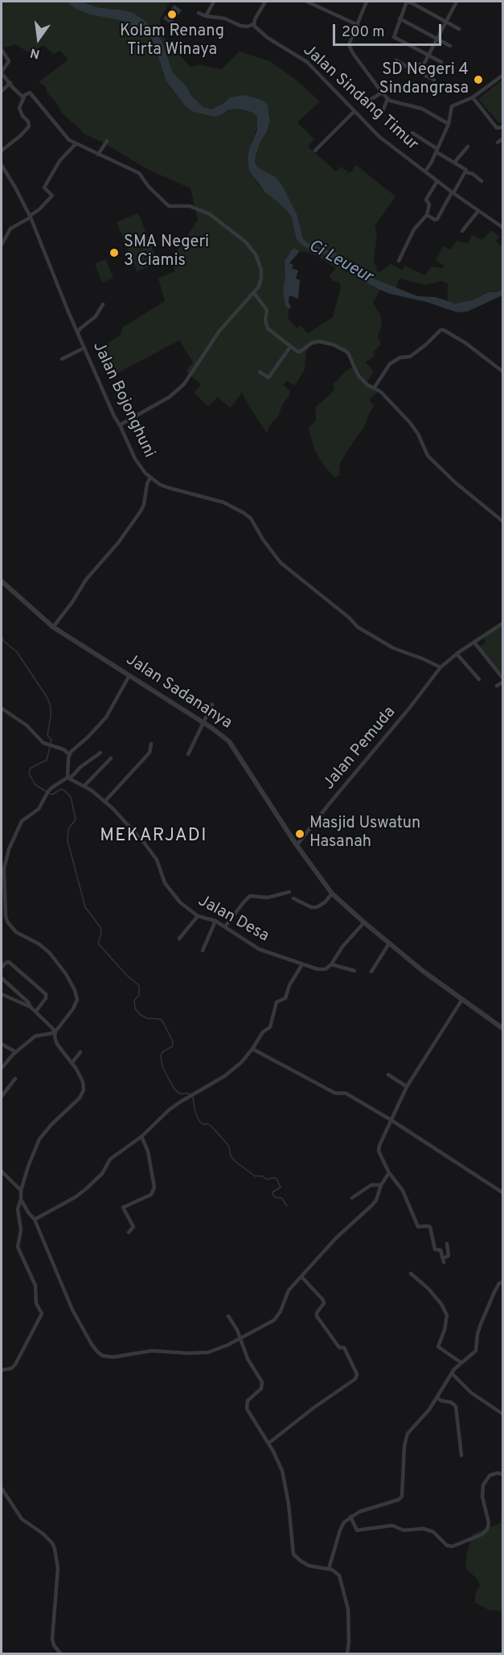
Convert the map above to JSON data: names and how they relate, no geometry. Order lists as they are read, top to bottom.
{
  "streets": {
    "street": [
      "Jalan Sindang Timur",
      "Jalan Bojonghuni",
      "Jalan Sadananya",
      "Jalan Pemuda",
      "Jalan Desa"
    ]
  },
  "crossings": [
    ["Jalan Bojonghuni", "Jalan Pemuda"],
    ["Jalan Sadananya", "Jalan Pemuda"]
  ],
  "districts": ["MEKARJADI"],
  "water": ["Ci Leueur"],
  "places": [
    "Kolam Renang Tirta Winaya",
    "SD Negeri 4 Sindangrasa",
    "SMA Negeri 3 Ciamis",
    "Masjid Uswatun Hasanah"
  ],
  "scale_bar": "200 m",
  "north": "bottom"
}
